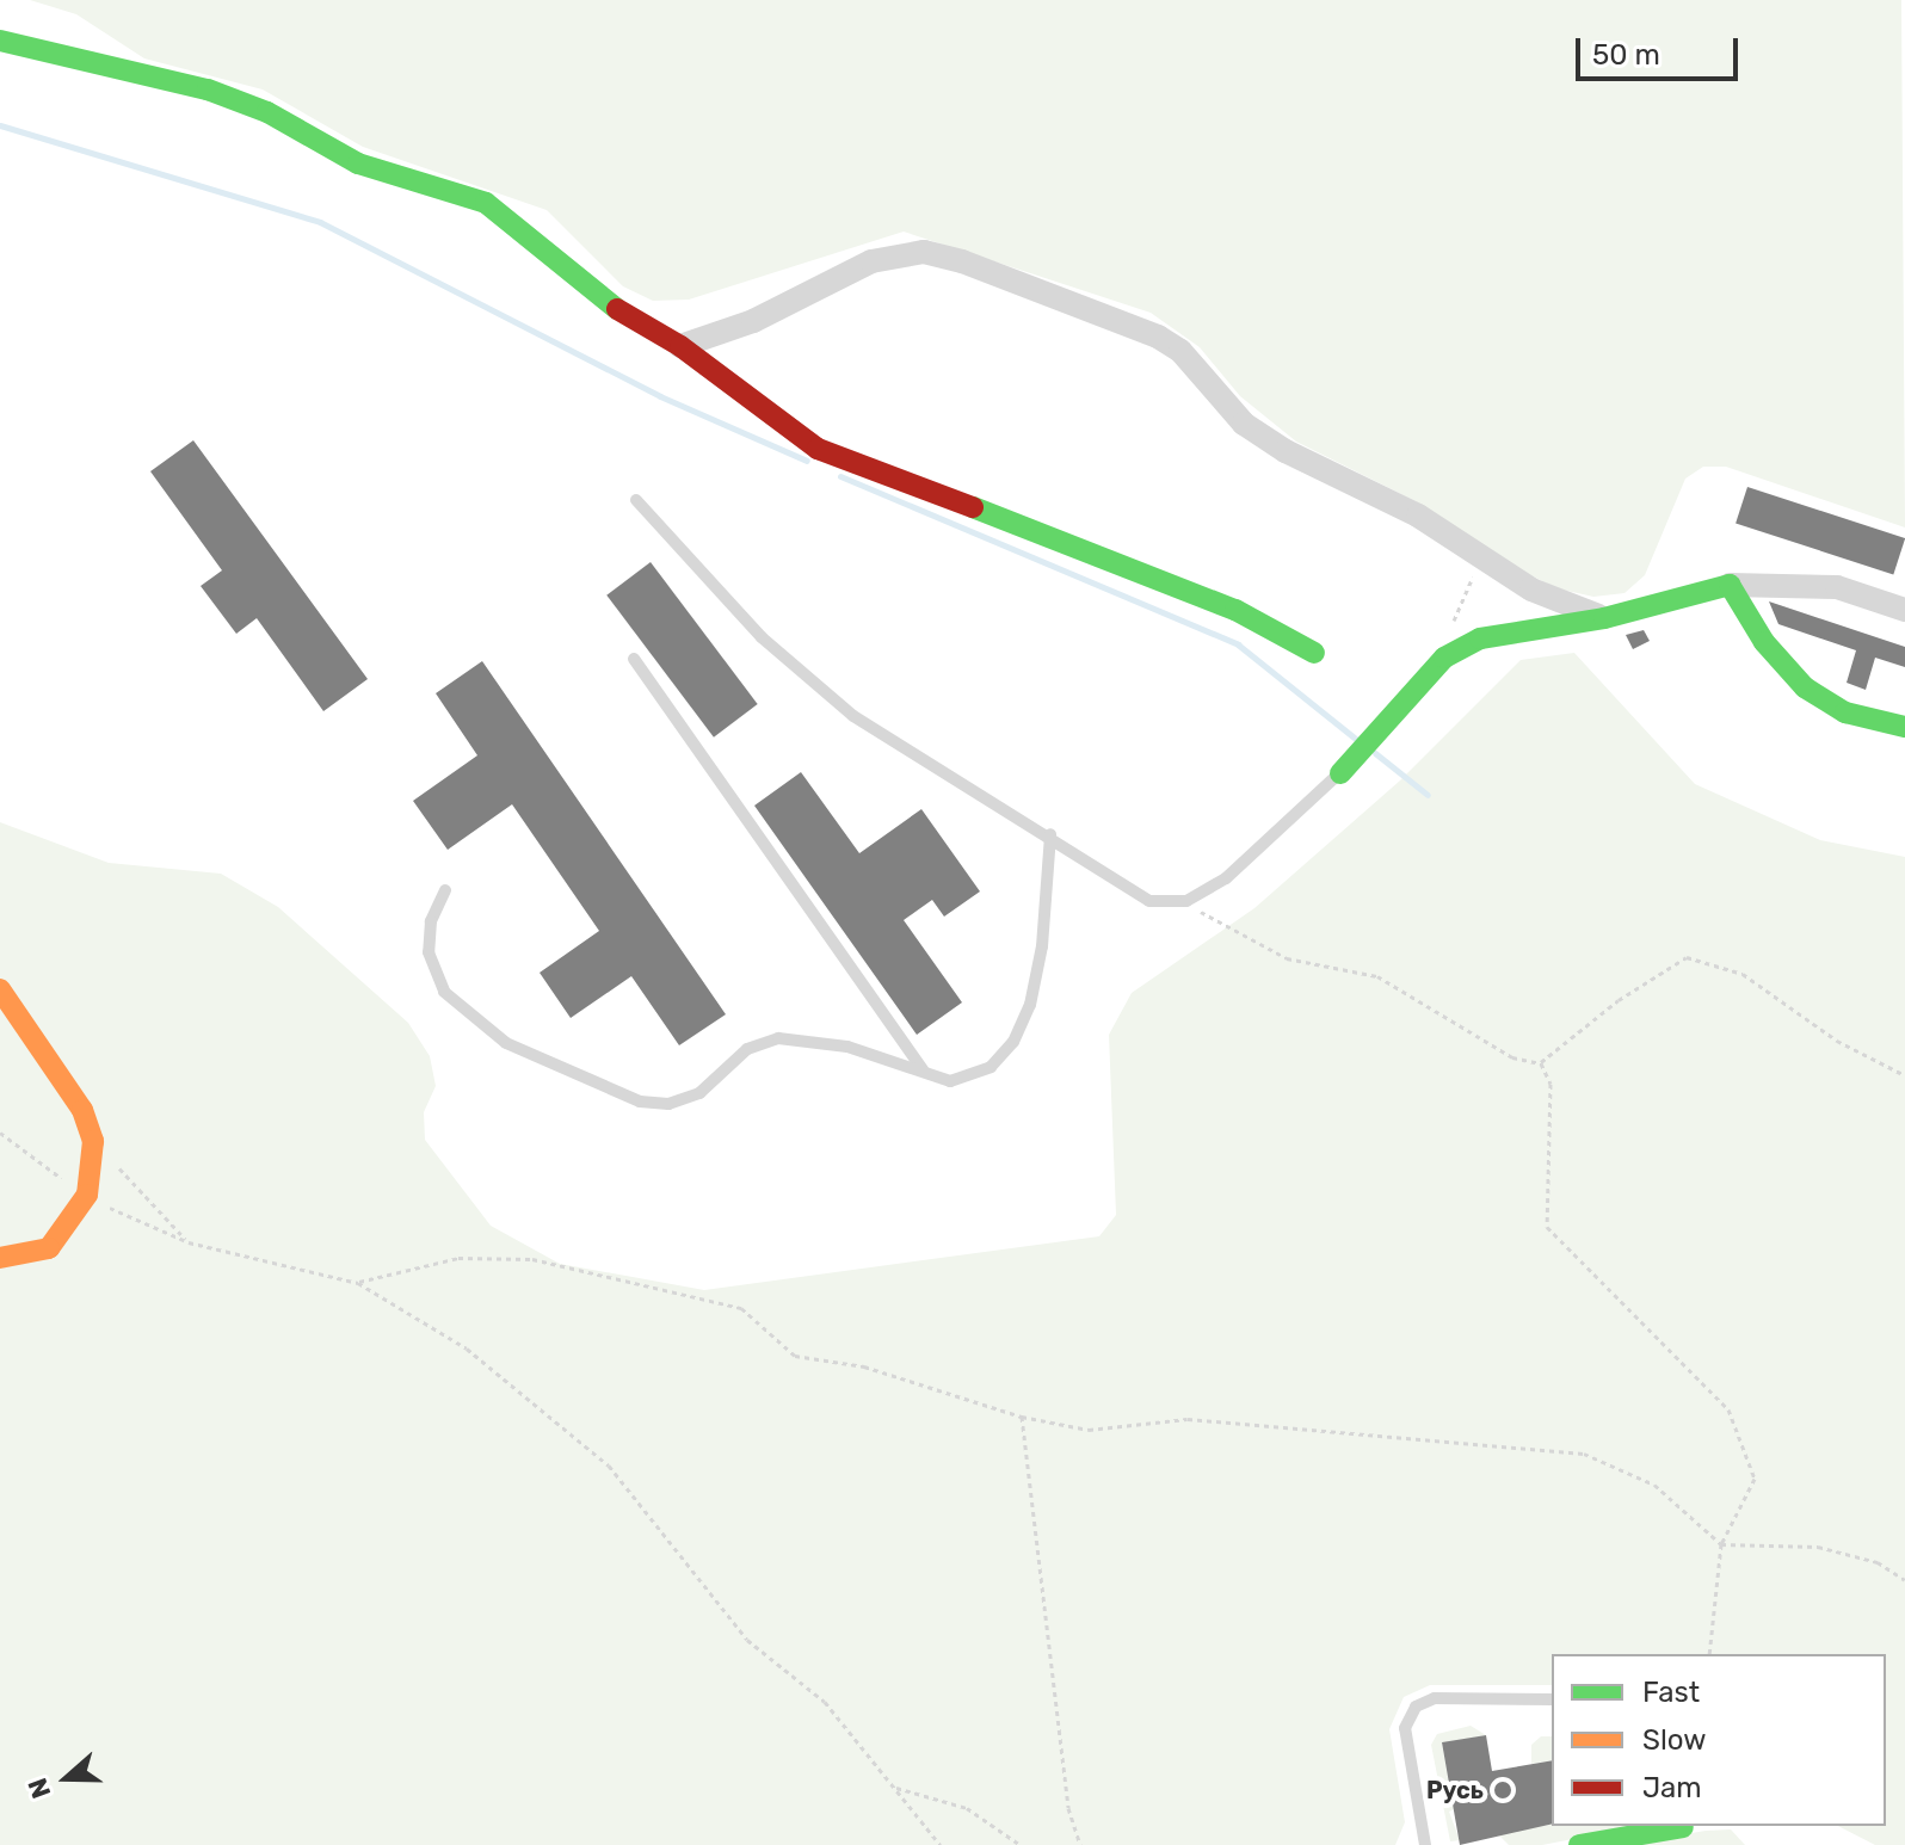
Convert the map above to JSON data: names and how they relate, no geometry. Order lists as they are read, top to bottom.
{
  "places": ["Русь"],
  "legend": ["Fast", "Slow", "Jam"],
  "scale_bar": "50 m",
  "north": "left"
}
